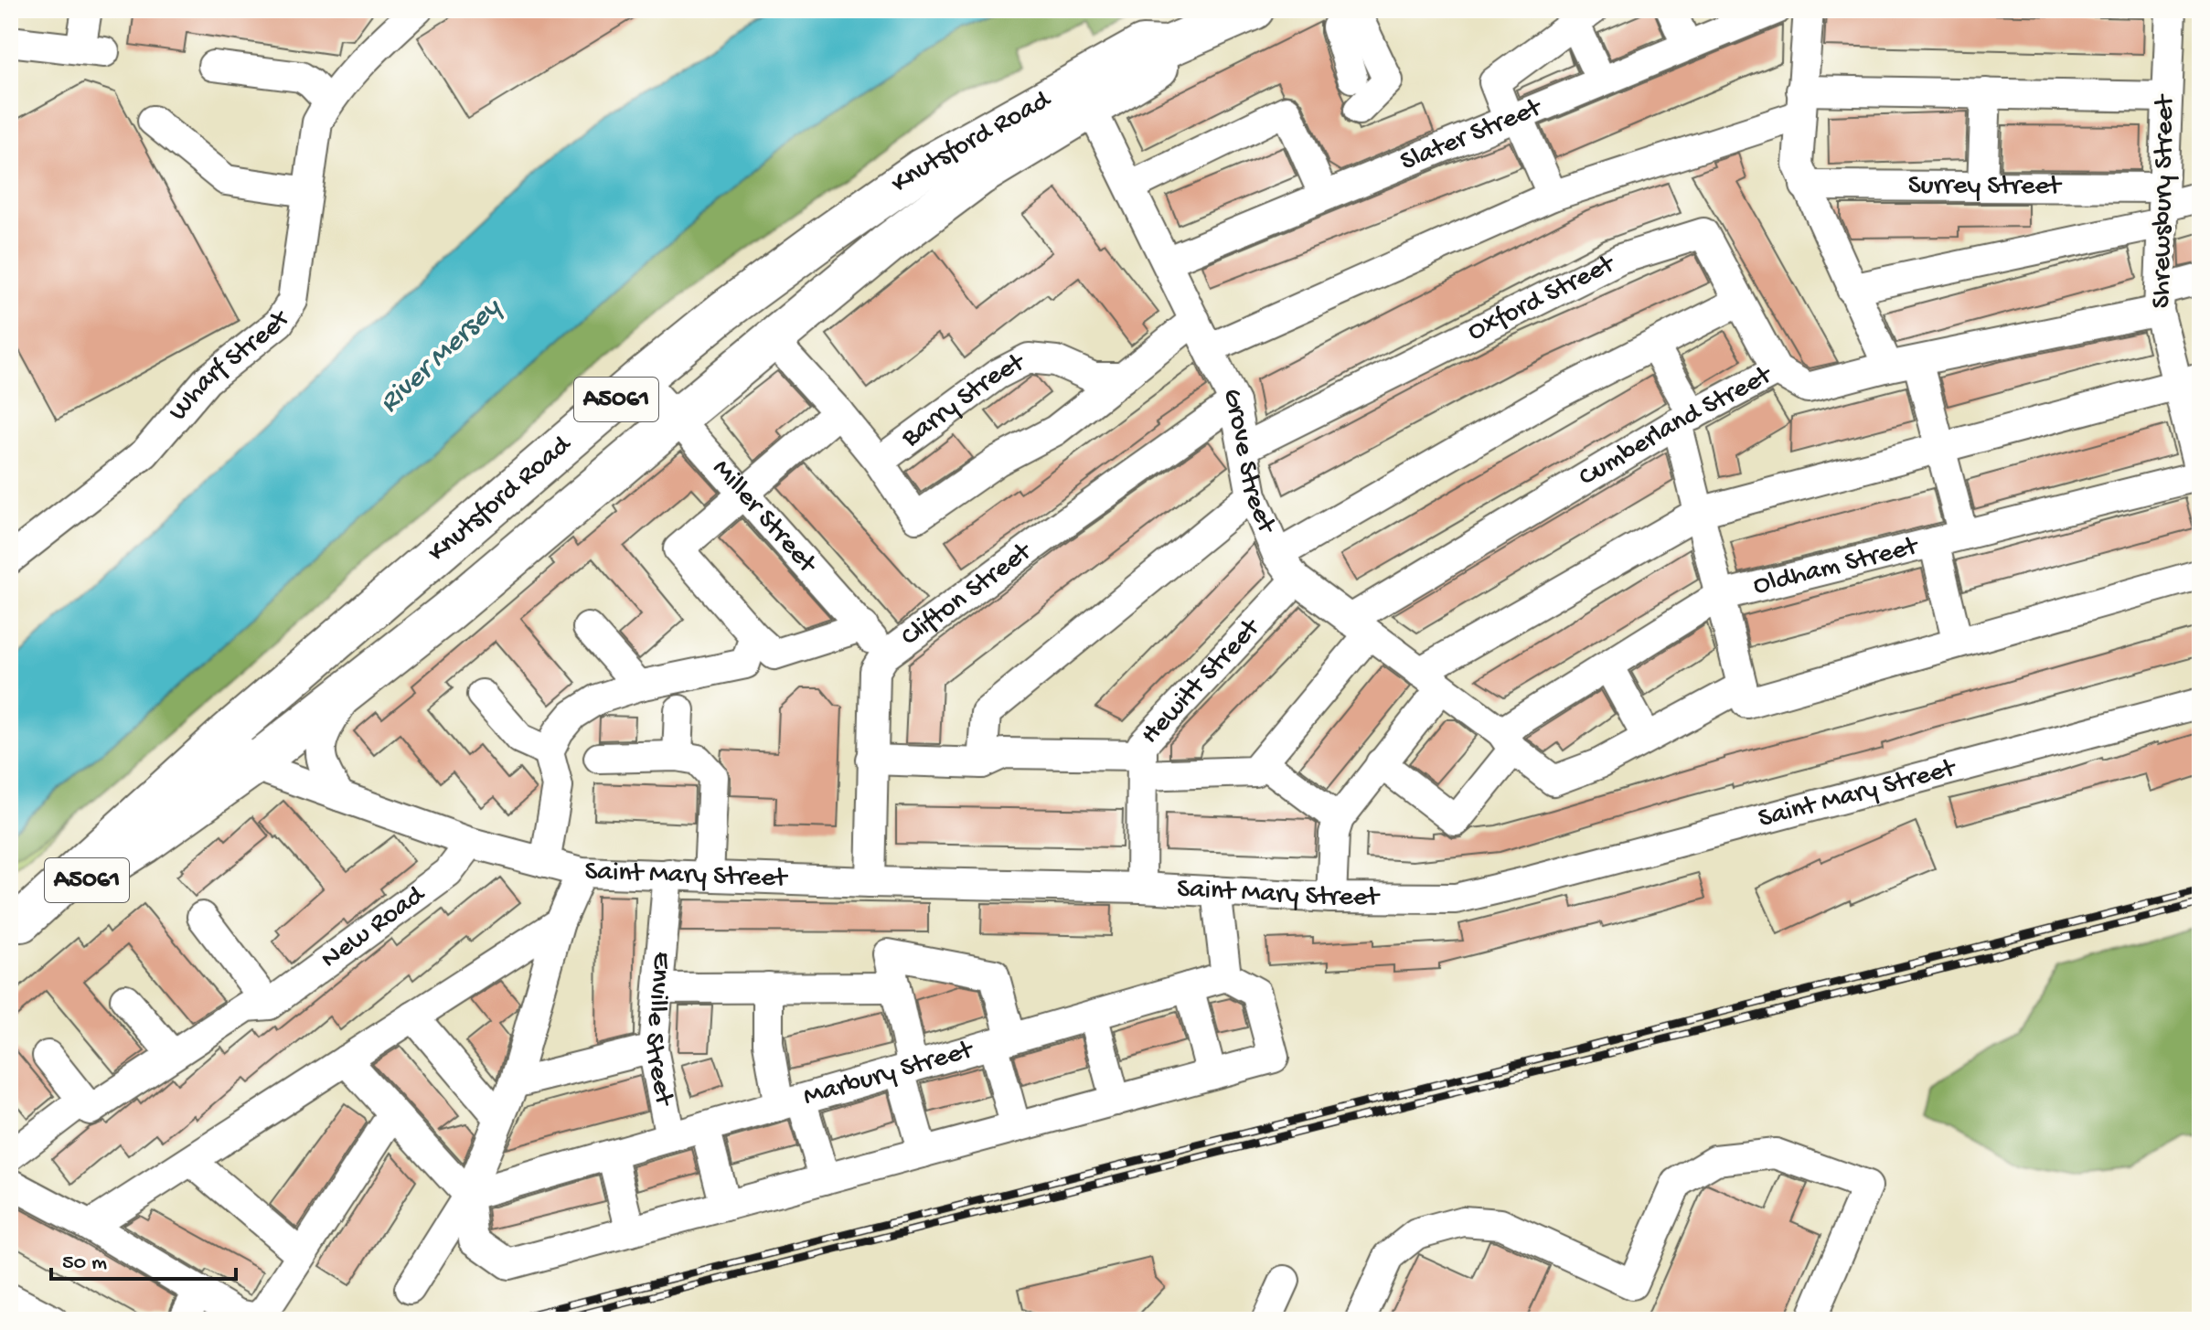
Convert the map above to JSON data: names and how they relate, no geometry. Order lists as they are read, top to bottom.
{
  "streets": {
    "highway": ["Knutsford Road", "A5061"],
    "street": [
      "Slater Street",
      "Surrey Street",
      "Shrewsbury Street",
      "Oxford Street",
      "Wharf Street",
      "Barry Street",
      "Cumberland Street",
      "Grove Street",
      "Miller Street",
      "Oldham Street",
      "Clifton Street",
      "Hewitt Street",
      "Saint Mary Street",
      "New Road",
      "Enville Street",
      "Marbury Street"
    ]
  },
  "crossings": [
    ["Slater Street", "Grove Street"],
    ["Knutsford Road", "Barry Street"],
    ["Knutsford Road", "Grove Street"],
    ["Knutsford Road", "Miller Street"],
    ["Knutsford Road", "Saint Mary Street"],
    ["Surrey Street", "Shrewsbury Street"],
    ["Shrewsbury Street", "Cumberland Street"],
    ["Shrewsbury Street", "Oldham Street"],
    ["Oxford Street", "Cumberland Street"],
    ["Oxford Street", "Grove Street"],
    ["Cumberland Street", "Grove Street"],
    ["Grove Street", "Oldham Street"],
    ["Grove Street", "Clifton Street"],
    ["Grove Street", "Hewitt Street"],
    ["Miller Street", "Clifton Street"],
    ["Clifton Street", "Saint Mary Street"],
    ["Hewitt Street", "Saint Mary Street"],
    ["Saint Mary Street", "New Road"],
    ["Saint Mary Street", "Enville Street"],
    ["Enville Street", "Marbury Street"]
  ],
  "water": ["River Mersey"],
  "scale_bar": "50 m"
}
